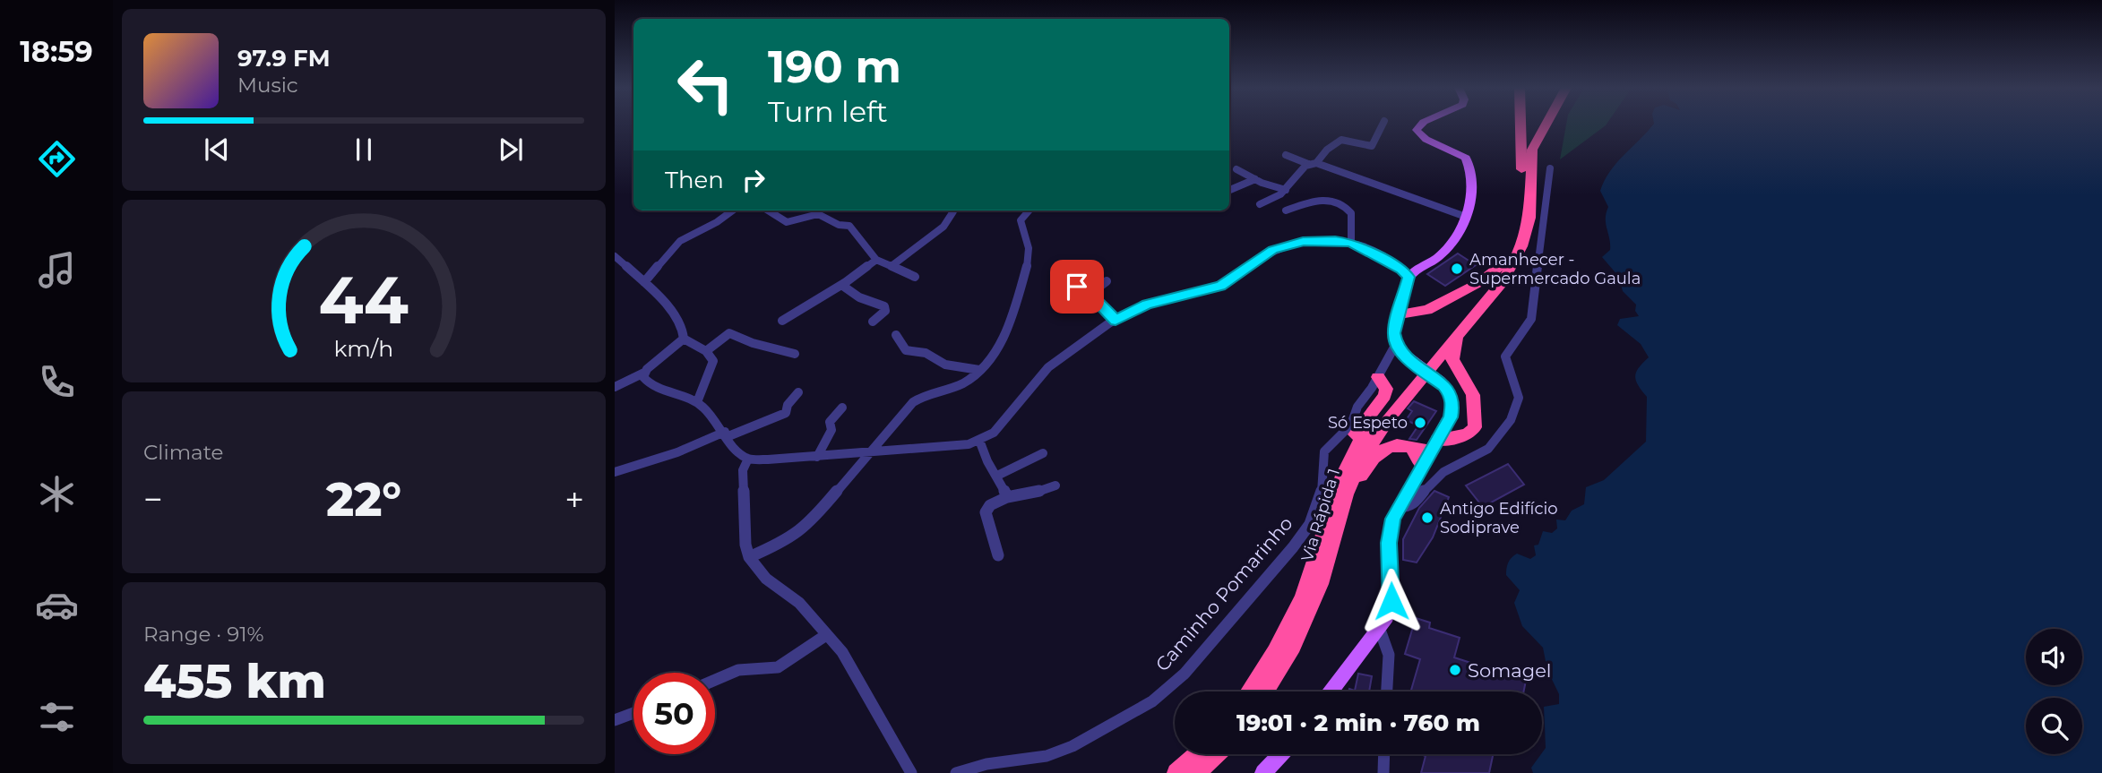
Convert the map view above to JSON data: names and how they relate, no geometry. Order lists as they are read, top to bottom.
{
  "streets": {
    "highway": ["Via Rápida 1"],
    "street": ["Caminho Pomarinho"]
  },
  "places": [
    "Amanhecer - Supermercado Gaula",
    "Só Espeto",
    "Antigo Edifício Sodiprave",
    "Somagel"
  ],
  "page": {
    "tabs": "18:59",
    "turn": ["190 m", "Turn left"],
    "song": ["97.9 FM", "Music"],
    "then": "Then",
    "tile": [
      "Climate",
      ["Range · 91%", "455 km"]
    ],
    "heat": ["−", "22°", "+"],
    "limit": "50",
    "trip": "19:01 · 2 min · 760 m",
    "gauge": ["44", "km/h"]
  }
}
